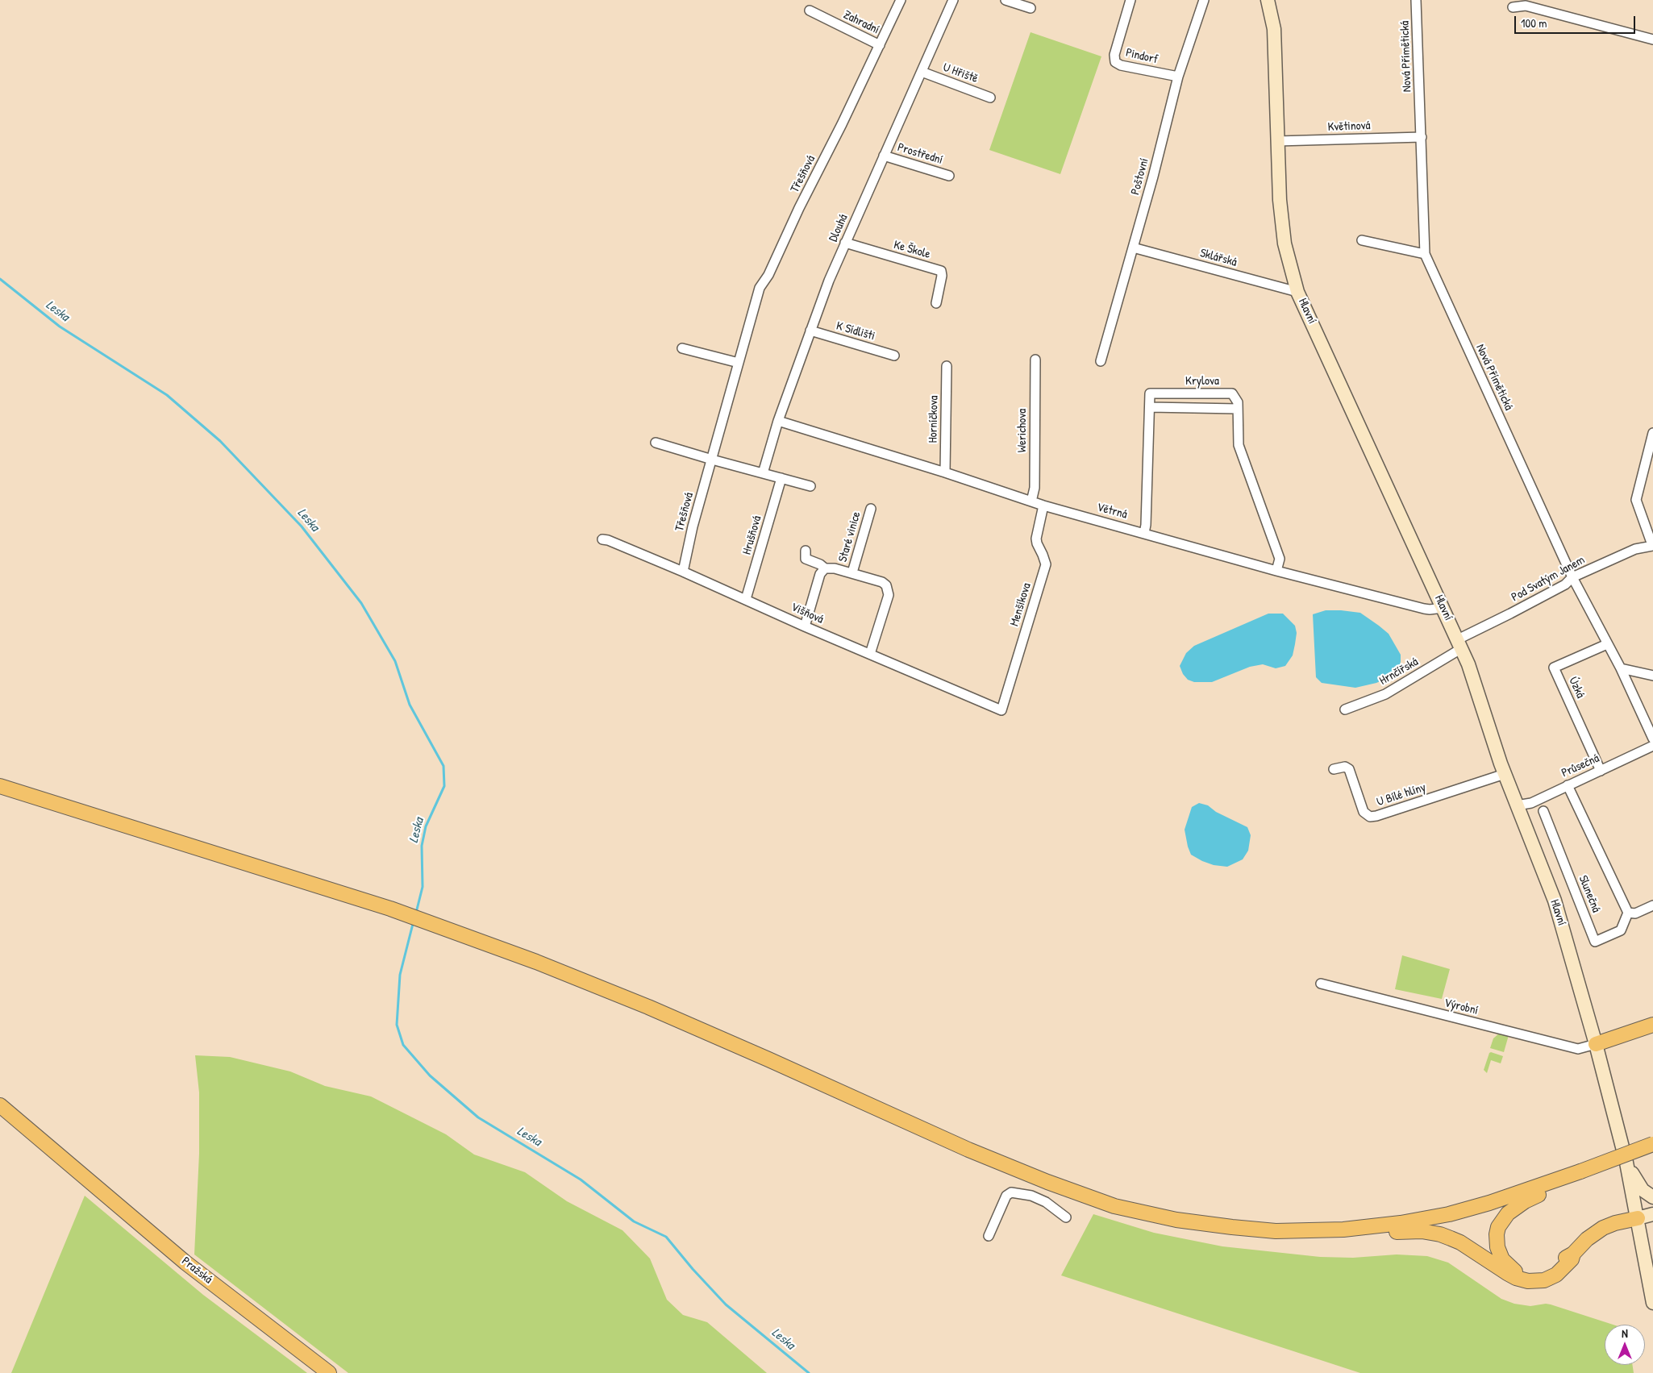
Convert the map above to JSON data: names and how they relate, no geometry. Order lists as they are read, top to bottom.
{
  "streets": {
    "main road": ["Hlavní", "Pražská"],
    "street": [
      "Zahradní",
      "Pindorf",
      "Nová Přímětická",
      "U Hřiště",
      "Květinová",
      "Prostřední",
      "Třešňová",
      "Poštovní",
      "Dlouhá",
      "Ke Škole",
      "Sklářská",
      "K Sídlišti",
      "Krylova",
      "Horníčkova",
      "Werichova",
      "Větrná",
      "Hrušňová",
      "Staré vinice",
      "Pod Svatým Janem",
      "Menšíkova",
      "Višňová",
      "Hrnčířská",
      "Úzká",
      "Průsečná",
      "U Bílé hlíny",
      "Slunečná",
      "Výrobní"
    ]
  },
  "crossings": [
    ["Zahradní", "Třešňová"],
    ["Pindorf", "Poštovní"],
    ["Nová Přímětická", "Květinová"],
    ["Nová Přímětická", "Pod Svatým Janem"],
    ["Nová Přímětická", "Úzká"],
    ["U Hřiště", "Dlouhá"],
    ["Květinová", "Hlavní"],
    ["Prostřední", "Dlouhá"],
    ["Třešňová", "Višňová"],
    ["Poštovní", "Sklářská"],
    ["Dlouhá", "Ke Škole"],
    ["Dlouhá", "K Sídlišti"],
    ["Dlouhá", "Větrná"],
    ["Sklářská", "Hlavní"],
    ["Hlavní", "Větrná"],
    ["Hlavní", "Pod Svatým Janem"],
    ["Hlavní", "Hrnčířská"],
    ["Hlavní", "Průsečná"],
    ["Hlavní", "U Bílé hlíny"],
    ["Hlavní", "Výrobní"],
    ["Krylova", "Větrná"],
    ["Horníčkova", "Větrná"],
    ["Werichova", "Větrná"],
    ["Větrná", "Menšíkova"],
    ["Hrušňová", "Višňová"],
    ["Staré vinice", "Višňová"],
    ["Pod Svatým Janem", "Hrnčířská"],
    ["Menšíkova", "Višňová"],
    ["Úzká", "Průsečná"],
    ["Průsečná", "Slunečná"]
  ],
  "water": ["Leska"],
  "scale_bar": "100 m",
  "north": "top"
}
